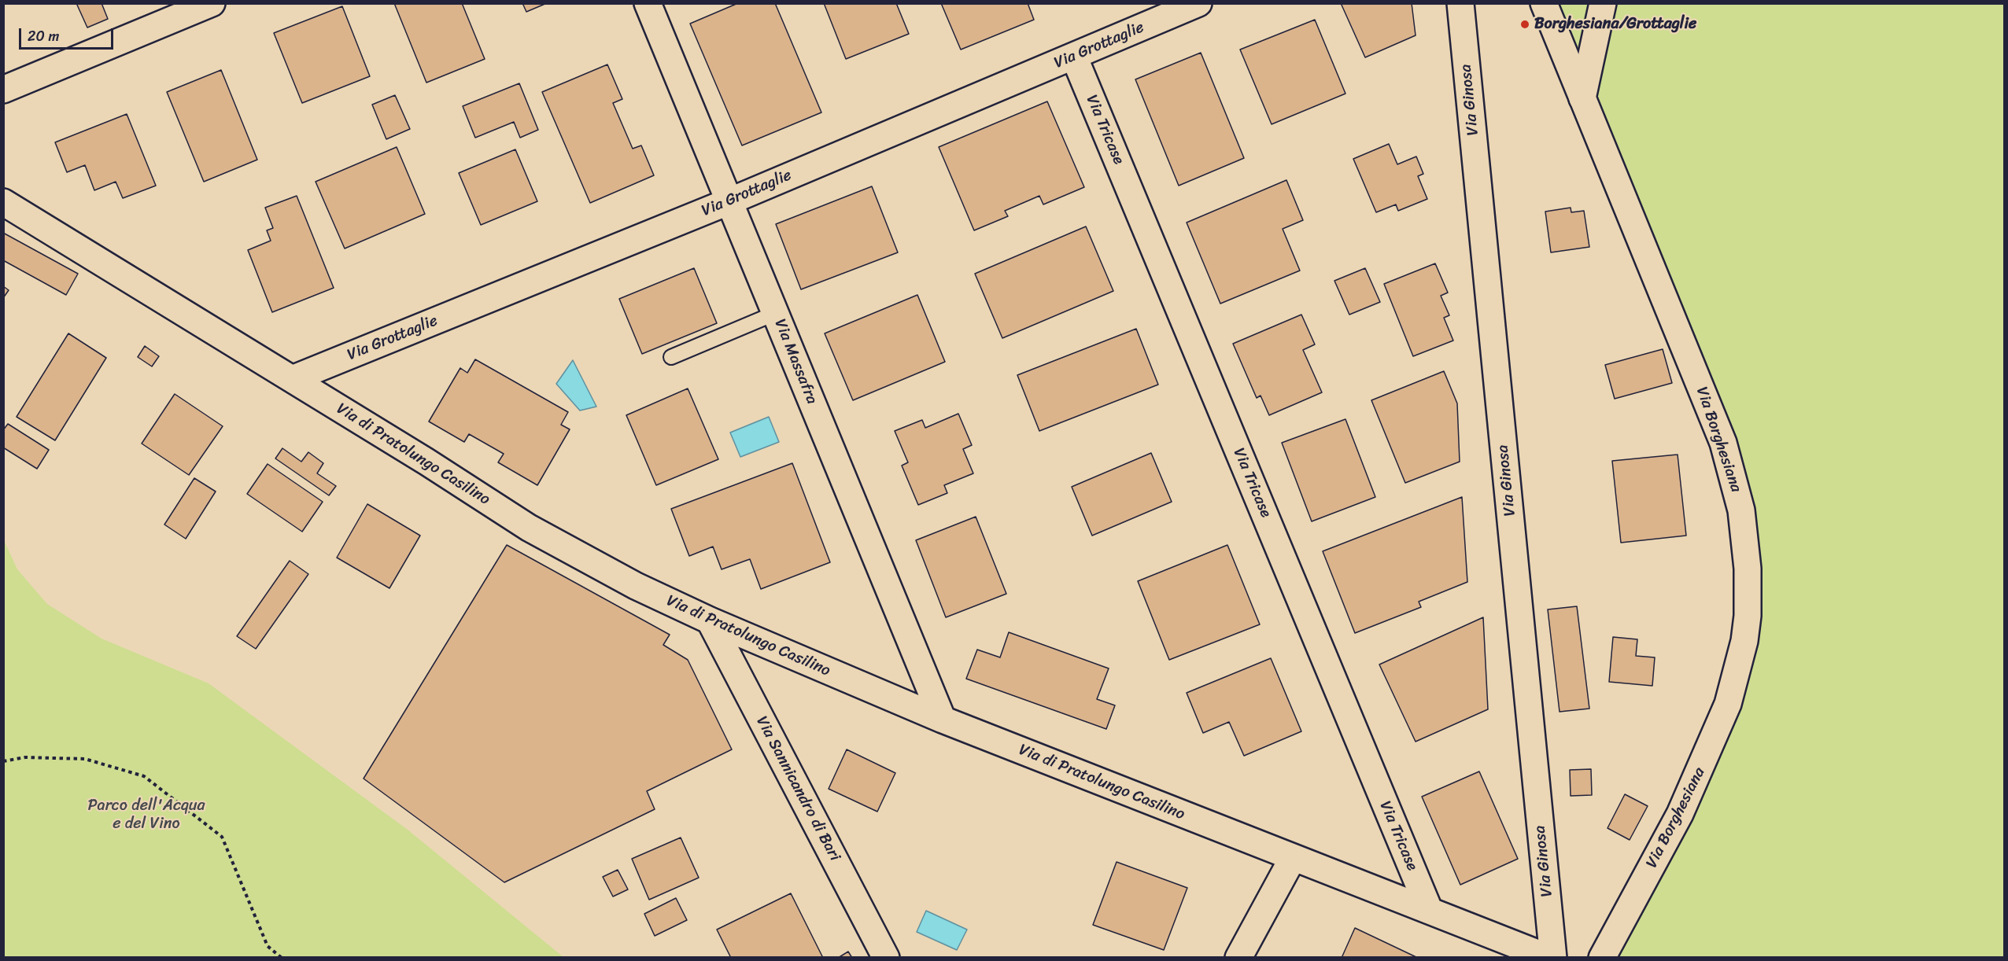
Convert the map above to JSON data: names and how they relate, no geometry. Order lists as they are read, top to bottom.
{
  "streets": {
    "street": [
      "Via Grottaglie",
      "Via Ginosa",
      "Via Tricase",
      "Via Massafra",
      "Via Borghesiana",
      "Via di Pratolungo Casilino",
      "Via Sannicandro di Bari"
    ]
  },
  "crossings": [
    ["Via Grottaglie", "Via Tricase"],
    ["Via Grottaglie", "Via Massafra"],
    ["Via Grottaglie", "Via di Pratolungo Casilino"],
    ["Via Tricase", "Via di Pratolungo Casilino"],
    ["Via Massafra", "Via di Pratolungo Casilino"],
    ["Via di Pratolungo Casilino", "Via Sannicandro di Bari"]
  ],
  "parks": ["Parco dell'Acqua e del Vino"],
  "places": ["Borghesiana/Grottaglie"],
  "scale_bar": "20 m"
}
